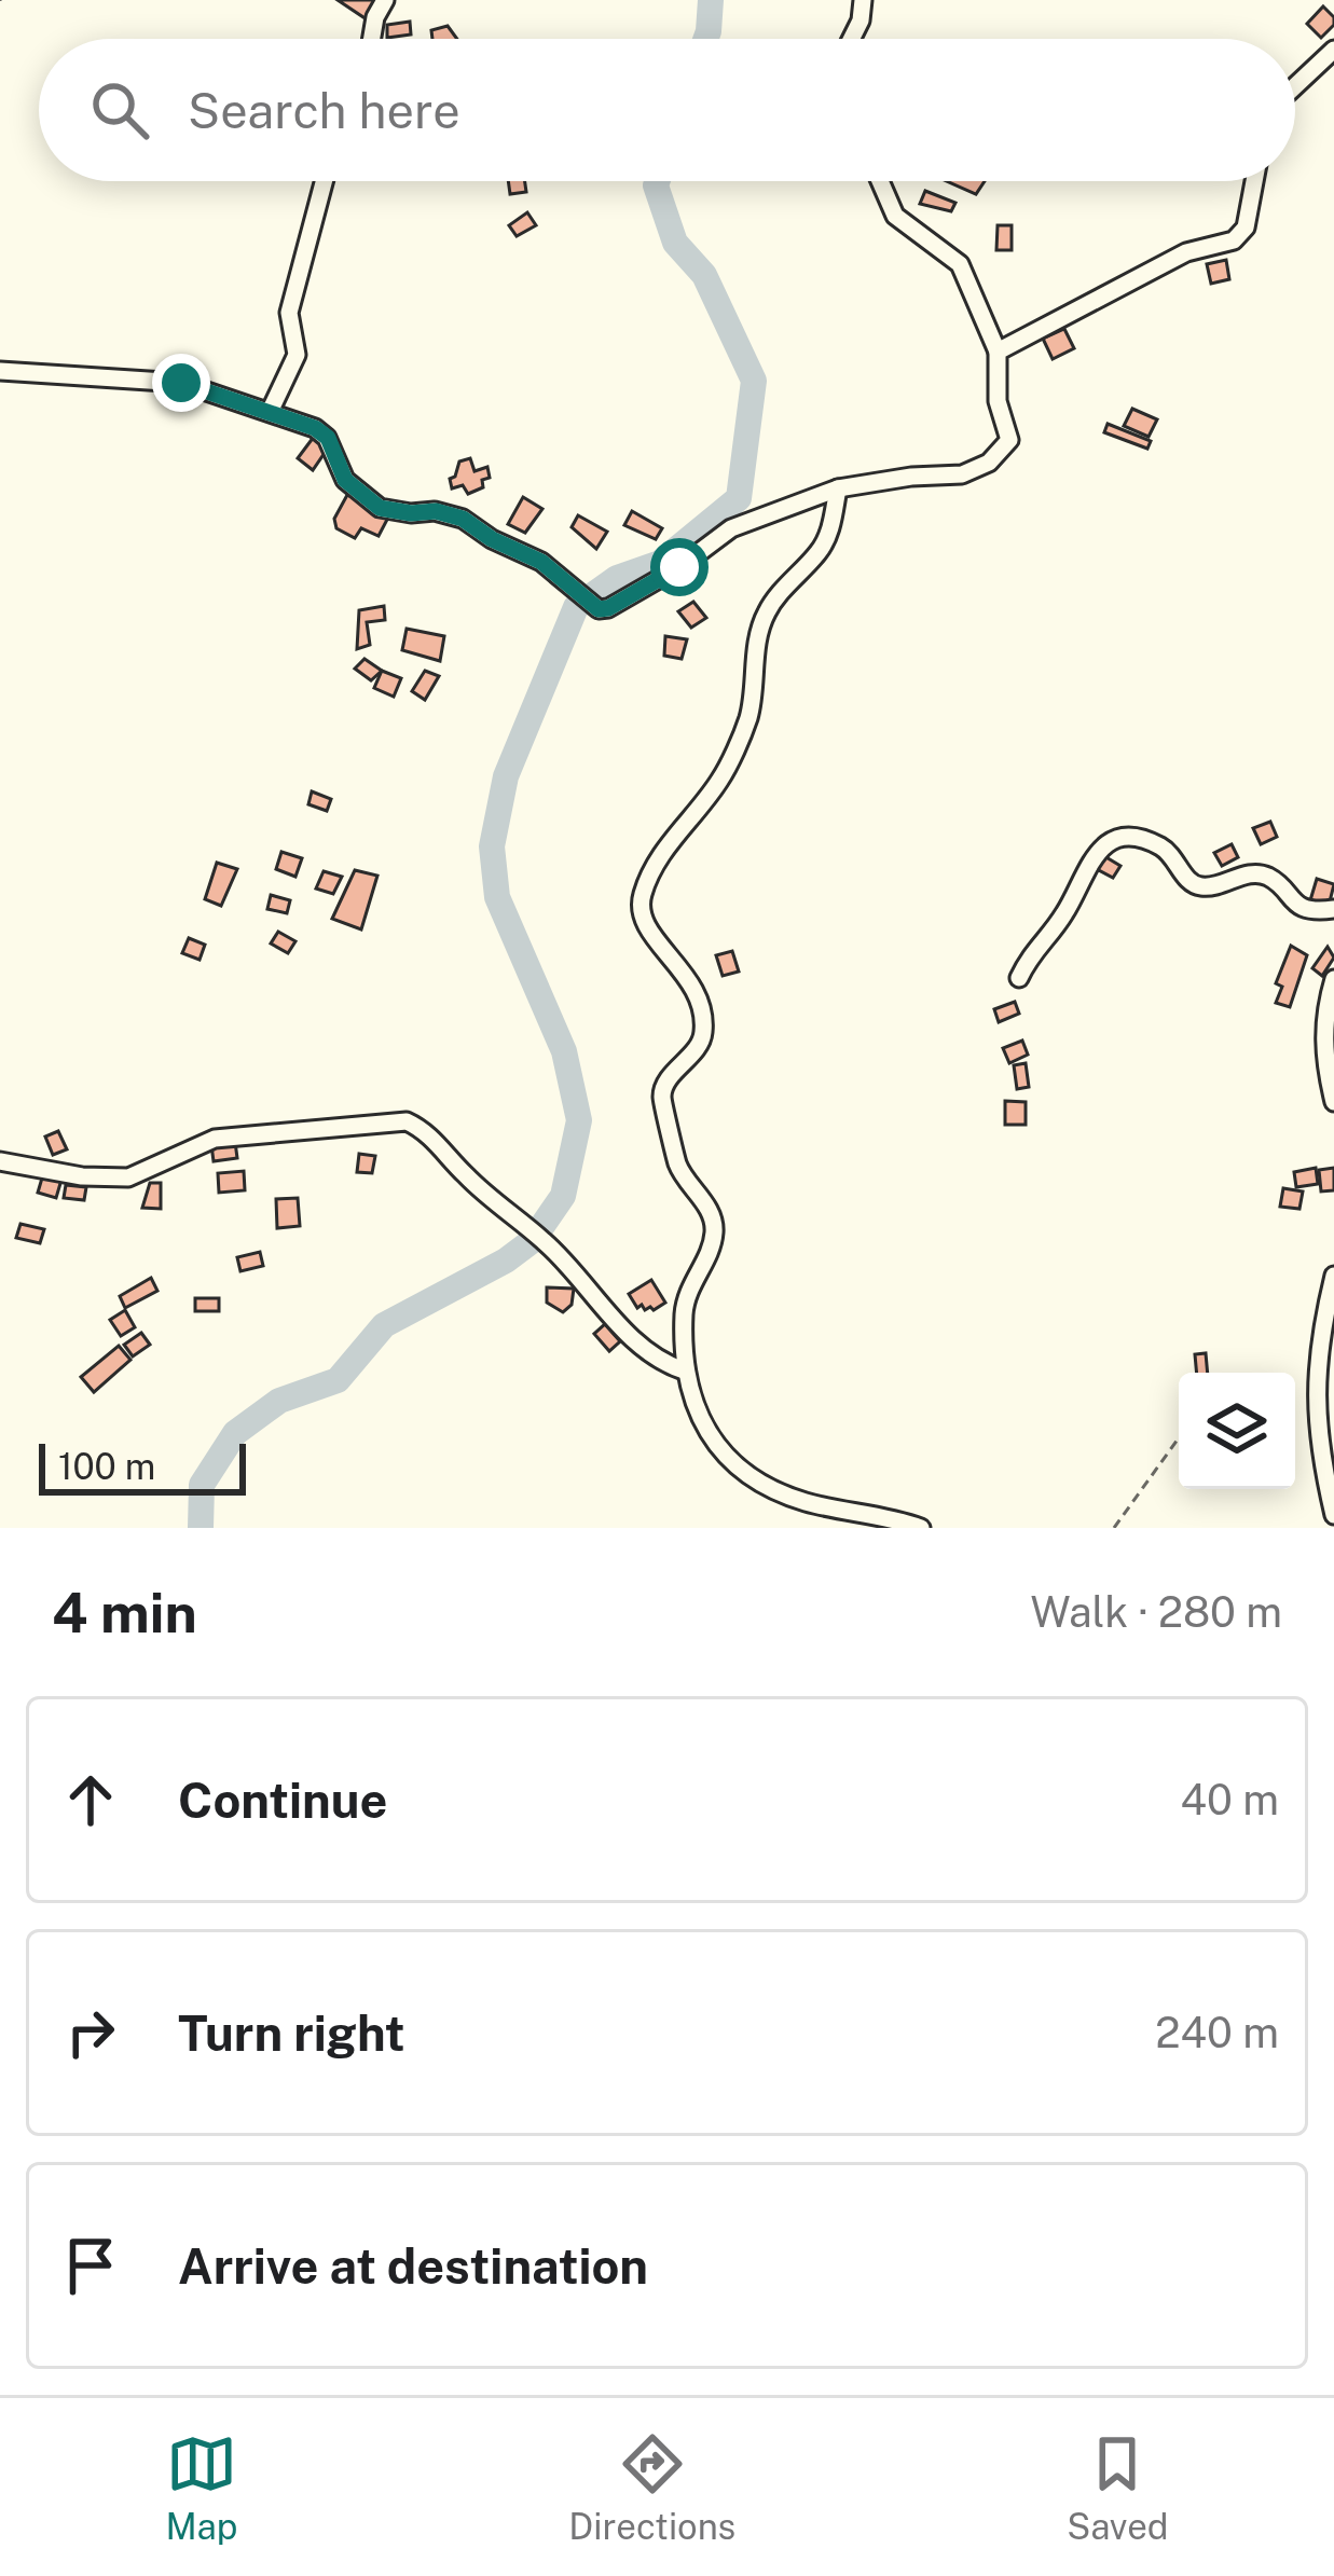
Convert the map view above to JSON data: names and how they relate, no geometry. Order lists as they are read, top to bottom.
{
  "scale_bar": "100 m",
  "page": {
    "search": "Search here",
    "scale": "100 m",
    "heading": ["4 min", "Walk · 280 m"],
    "list": [
      ["Continue", "40 m"],
      ["Turn right", "240 m"],
      "Arrive at destination"
    ],
    "nav": ["Map", "Directions", "Saved"]
  }
}
